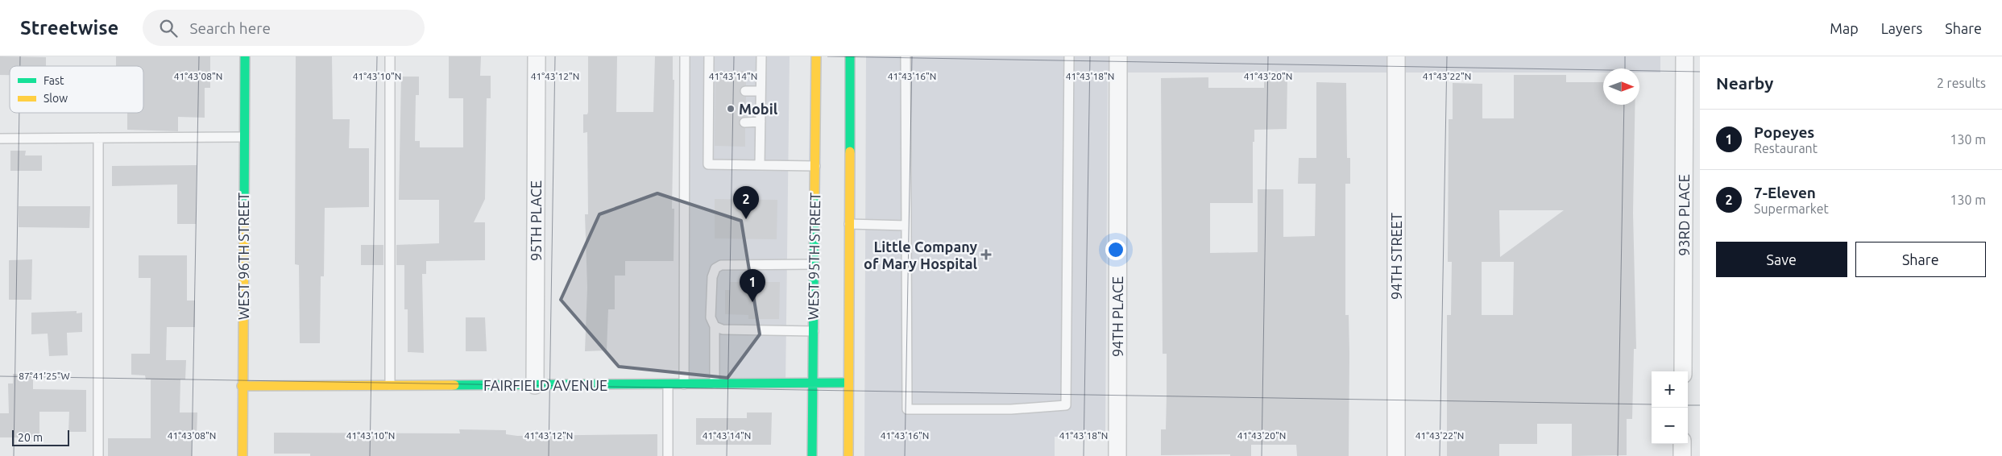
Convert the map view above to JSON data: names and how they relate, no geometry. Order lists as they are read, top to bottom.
{
  "streets": {
    "street": [
      "93RD PLACE",
      "95TH PLACE",
      "WEST 96TH STREET",
      "WEST 95TH STREET",
      "94TH STREET",
      "94TH PLACE",
      "FAIRFIELD AVENUE"
    ]
  },
  "crossings": [
    ["95TH PLACE", "FAIRFIELD AVENUE"],
    ["WEST 96TH STREET", "FAIRFIELD AVENUE"],
    ["WEST 95TH STREET", "FAIRFIELD AVENUE"]
  ],
  "places": {
    "other": ["Mobil"],
    "health": ["Little Company of Mary Hospital"]
  },
  "legend": ["Fast", "Slow"],
  "scale_bar": "20 m",
  "north": "right",
  "page": {
    "header": "Streetwise",
    "search": "Search here",
    "nav": ["Map", "Layers", "Share"],
    "heading": ["Nearby", "2 results"],
    "list": [
      {
        "mark": "1",
        "name": "Popeyes",
        "note": "Restaurant",
        "value": "130 m"
      },
      {
        "mark": "2",
        "name": "7-Eleven",
        "note": "Supermarket",
        "value": "130 m"
      }
    ],
    "pins": ["2", "1"],
    "buttons": ["Save", "Share"],
    "map_buttons": ["+", "−"],
    "scale": "20 m"
  },
  "coordinates": [
    "41°43'08\"N",
    "41°43'10\"N",
    "41°43'12\"N",
    "41°43'14\"N",
    "41°43'16\"N",
    "41°43'18\"N",
    "41°43'20\"N",
    "41°43'22\"N",
    "87°41'25\"W"
  ]
}
